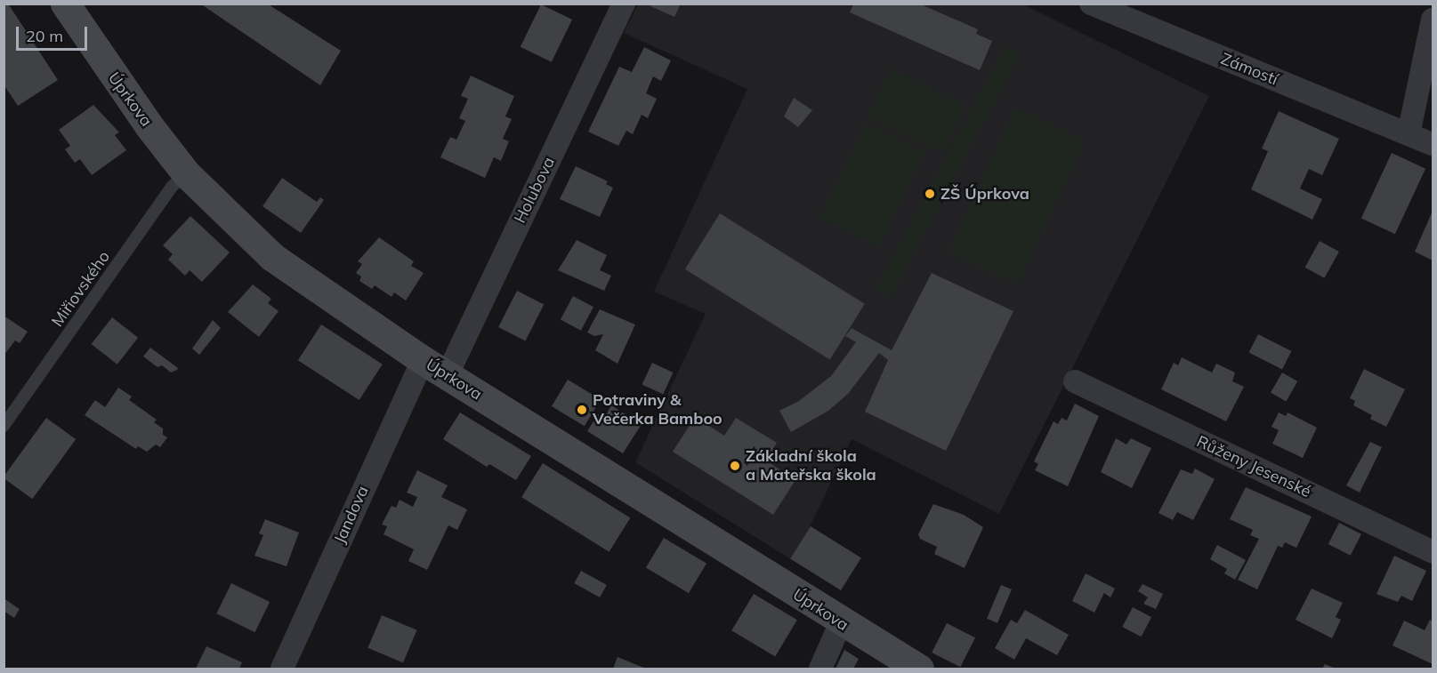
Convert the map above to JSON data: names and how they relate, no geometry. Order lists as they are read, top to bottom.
{
  "streets": {
    "street": [
      "Zámostí",
      "Úprkova",
      "Holubova",
      "Růženy Jesenské",
      "Jandova"
    ],
    "lane": ["Miřiovského"]
  },
  "crossings": [
    ["Úprkova", "Holubova"],
    ["Úprkova", "Miřiovského"],
    ["Úprkova", "Jandova"]
  ],
  "places": ["ZŠ Úprkova", "Potraviny & Večerka Bamboo", "Základní škola a Mateřska škola"],
  "scale_bar": "20 m"
}
